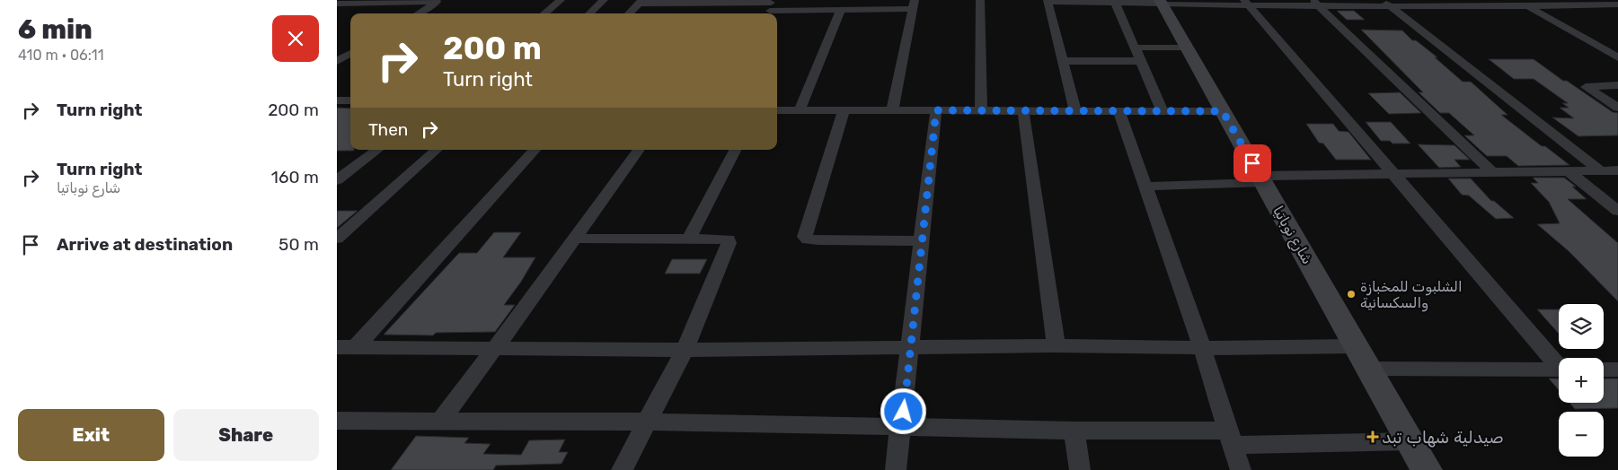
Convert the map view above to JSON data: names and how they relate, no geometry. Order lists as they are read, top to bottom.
{
  "streets": {
    "street": ["شارع نوباتيا"]
  },
  "places": {
    "other": ["الشلبوت للمخبازة والسكسانية"],
    "health": ["صيدلية شهاب تبد"]
  },
  "page": {
    "heading": ["6 min", "410 m · 06:11"],
    "turn": ["200 m", "Turn right"],
    "list": [
      {
        "name": "Turn right",
        "value": "200 m"
      },
      {
        "name": "Turn right",
        "note": "شارع نوباتيا",
        "value": "160 m"
      },
      {
        "name": "Arrive at destination",
        "value": "50 m"
      }
    ],
    "then": "Then",
    "map_buttons": ["+", "−"],
    "buttons": ["Exit", "Share"]
  }
}
